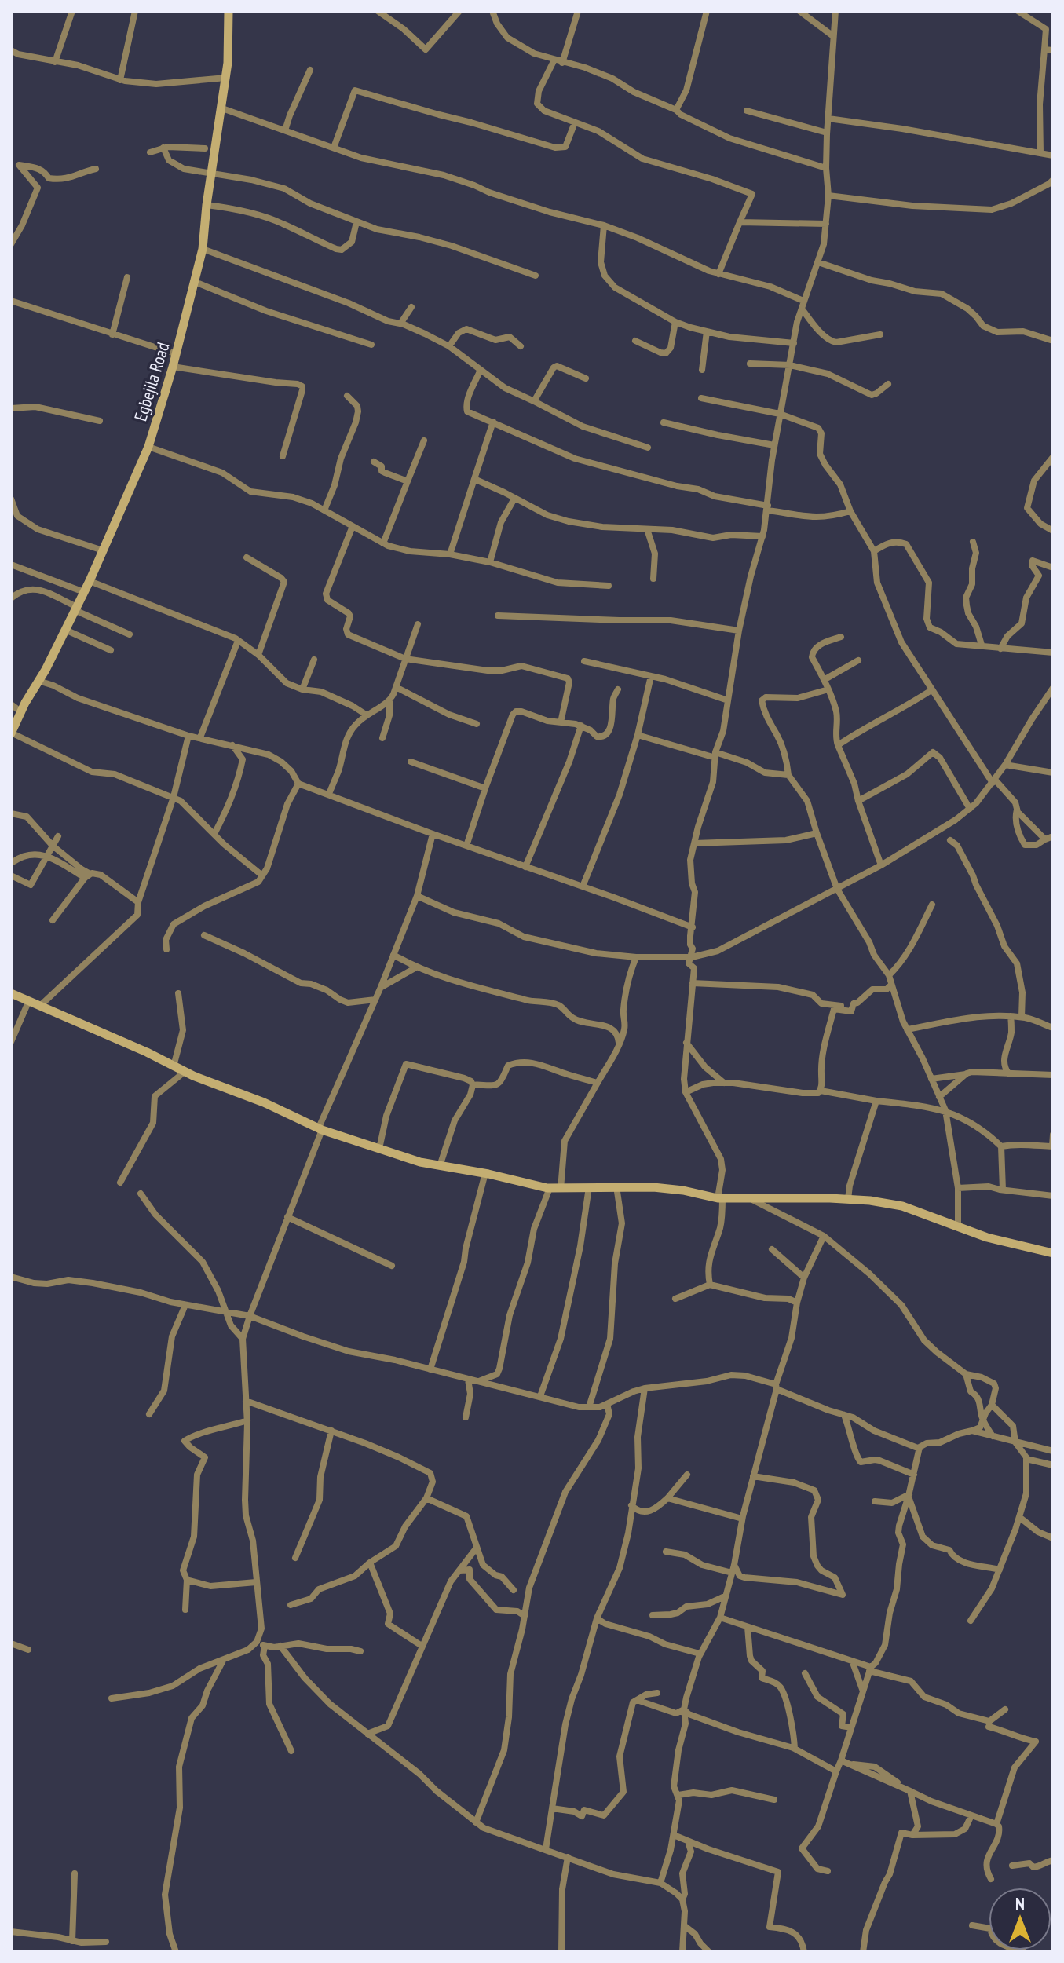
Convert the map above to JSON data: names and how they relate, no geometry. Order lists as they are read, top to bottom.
{
  "streets": {
    "street": ["Egbejila Road"]
  },
  "north": "top"
}
